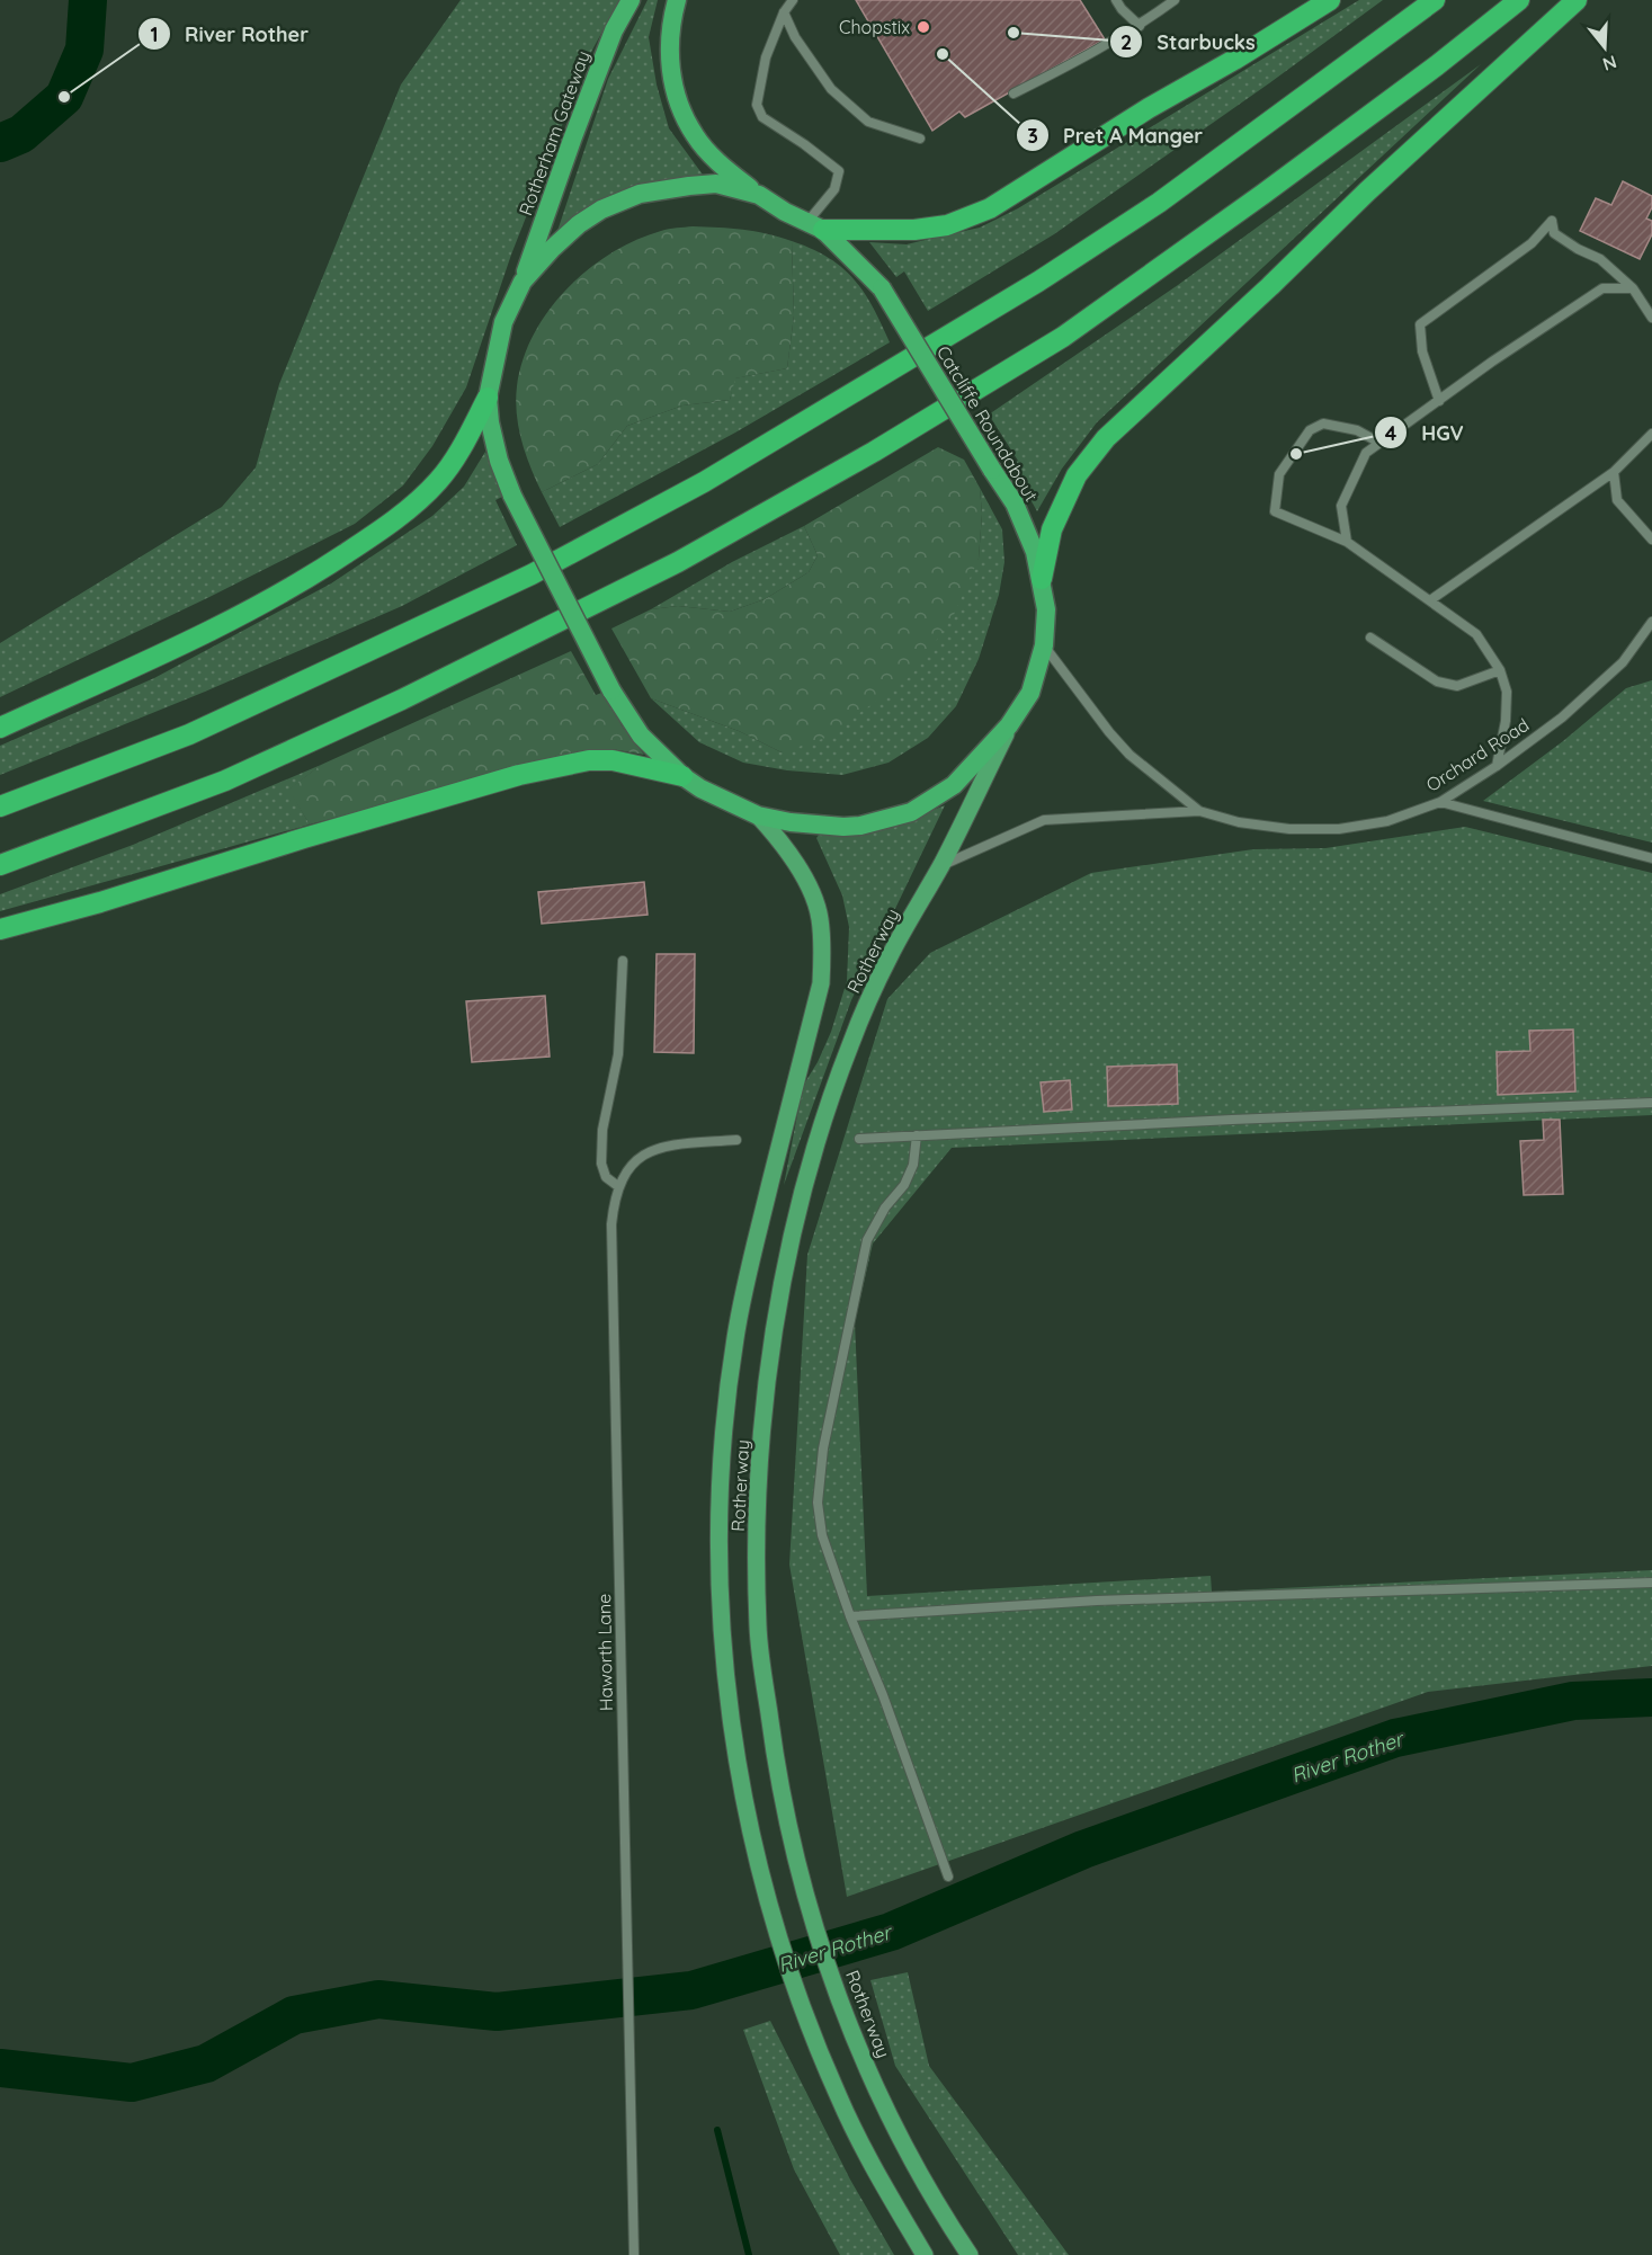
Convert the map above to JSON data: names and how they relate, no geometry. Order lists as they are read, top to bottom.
{
  "streets": {
    "highway": ["Rotherham Gateway", "Catcliffe Roundabout"],
    "main road": ["Rotherway"],
    "lane": ["Orchard Road", "Haworth Lane"]
  },
  "crossings": [
    ["Rotherham Gateway", "Catcliffe Roundabout"],
    ["Catcliffe Roundabout", "Orchard Road"],
    ["Catcliffe Roundabout", "Rotherway"],
    ["Orchard Road", "Rotherway"]
  ],
  "water": ["River Rother"],
  "places": [
    "Chopstix",
    "Starbucks",
    "Pret A Manger",
    "River Rother",
    "HGV"
  ],
  "north": "bottom"
}
